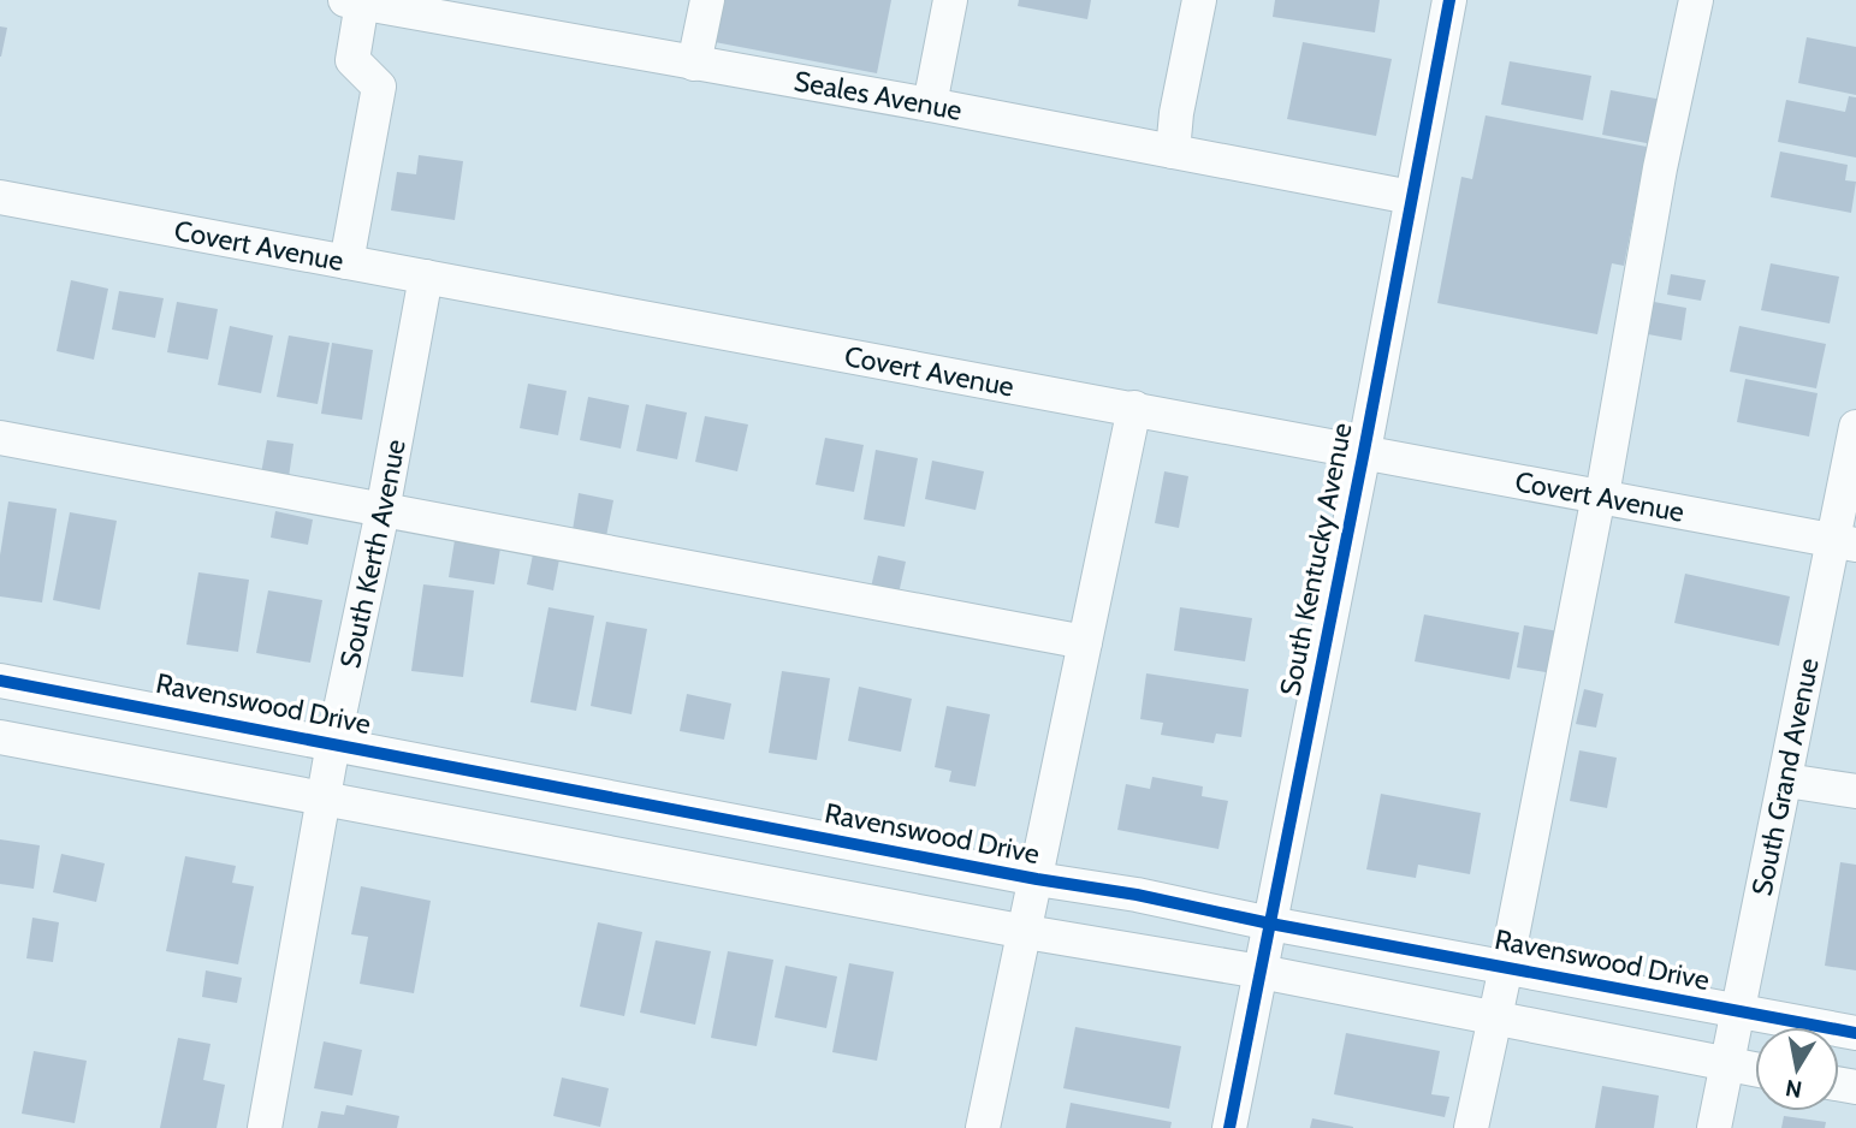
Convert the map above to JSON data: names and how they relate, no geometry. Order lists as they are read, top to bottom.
{
  "streets": {
    "street": [
      "Seales Avenue",
      "Covert Avenue",
      "South Kerth Avenue",
      "South Kentucky Avenue",
      "Ravenswood Drive",
      "South Grand Avenue"
    ]
  },
  "crossings": [
    ["Seales Avenue", "South Kentucky Avenue"],
    ["Covert Avenue", "South Kerth Avenue"],
    ["Covert Avenue", "South Kentucky Avenue"],
    ["Covert Avenue", "South Grand Avenue"],
    ["South Kerth Avenue", "Ravenswood Drive"],
    ["South Kentucky Avenue", "Ravenswood Drive"],
    ["Ravenswood Drive", "South Grand Avenue"]
  ],
  "north": "bottom"
}
